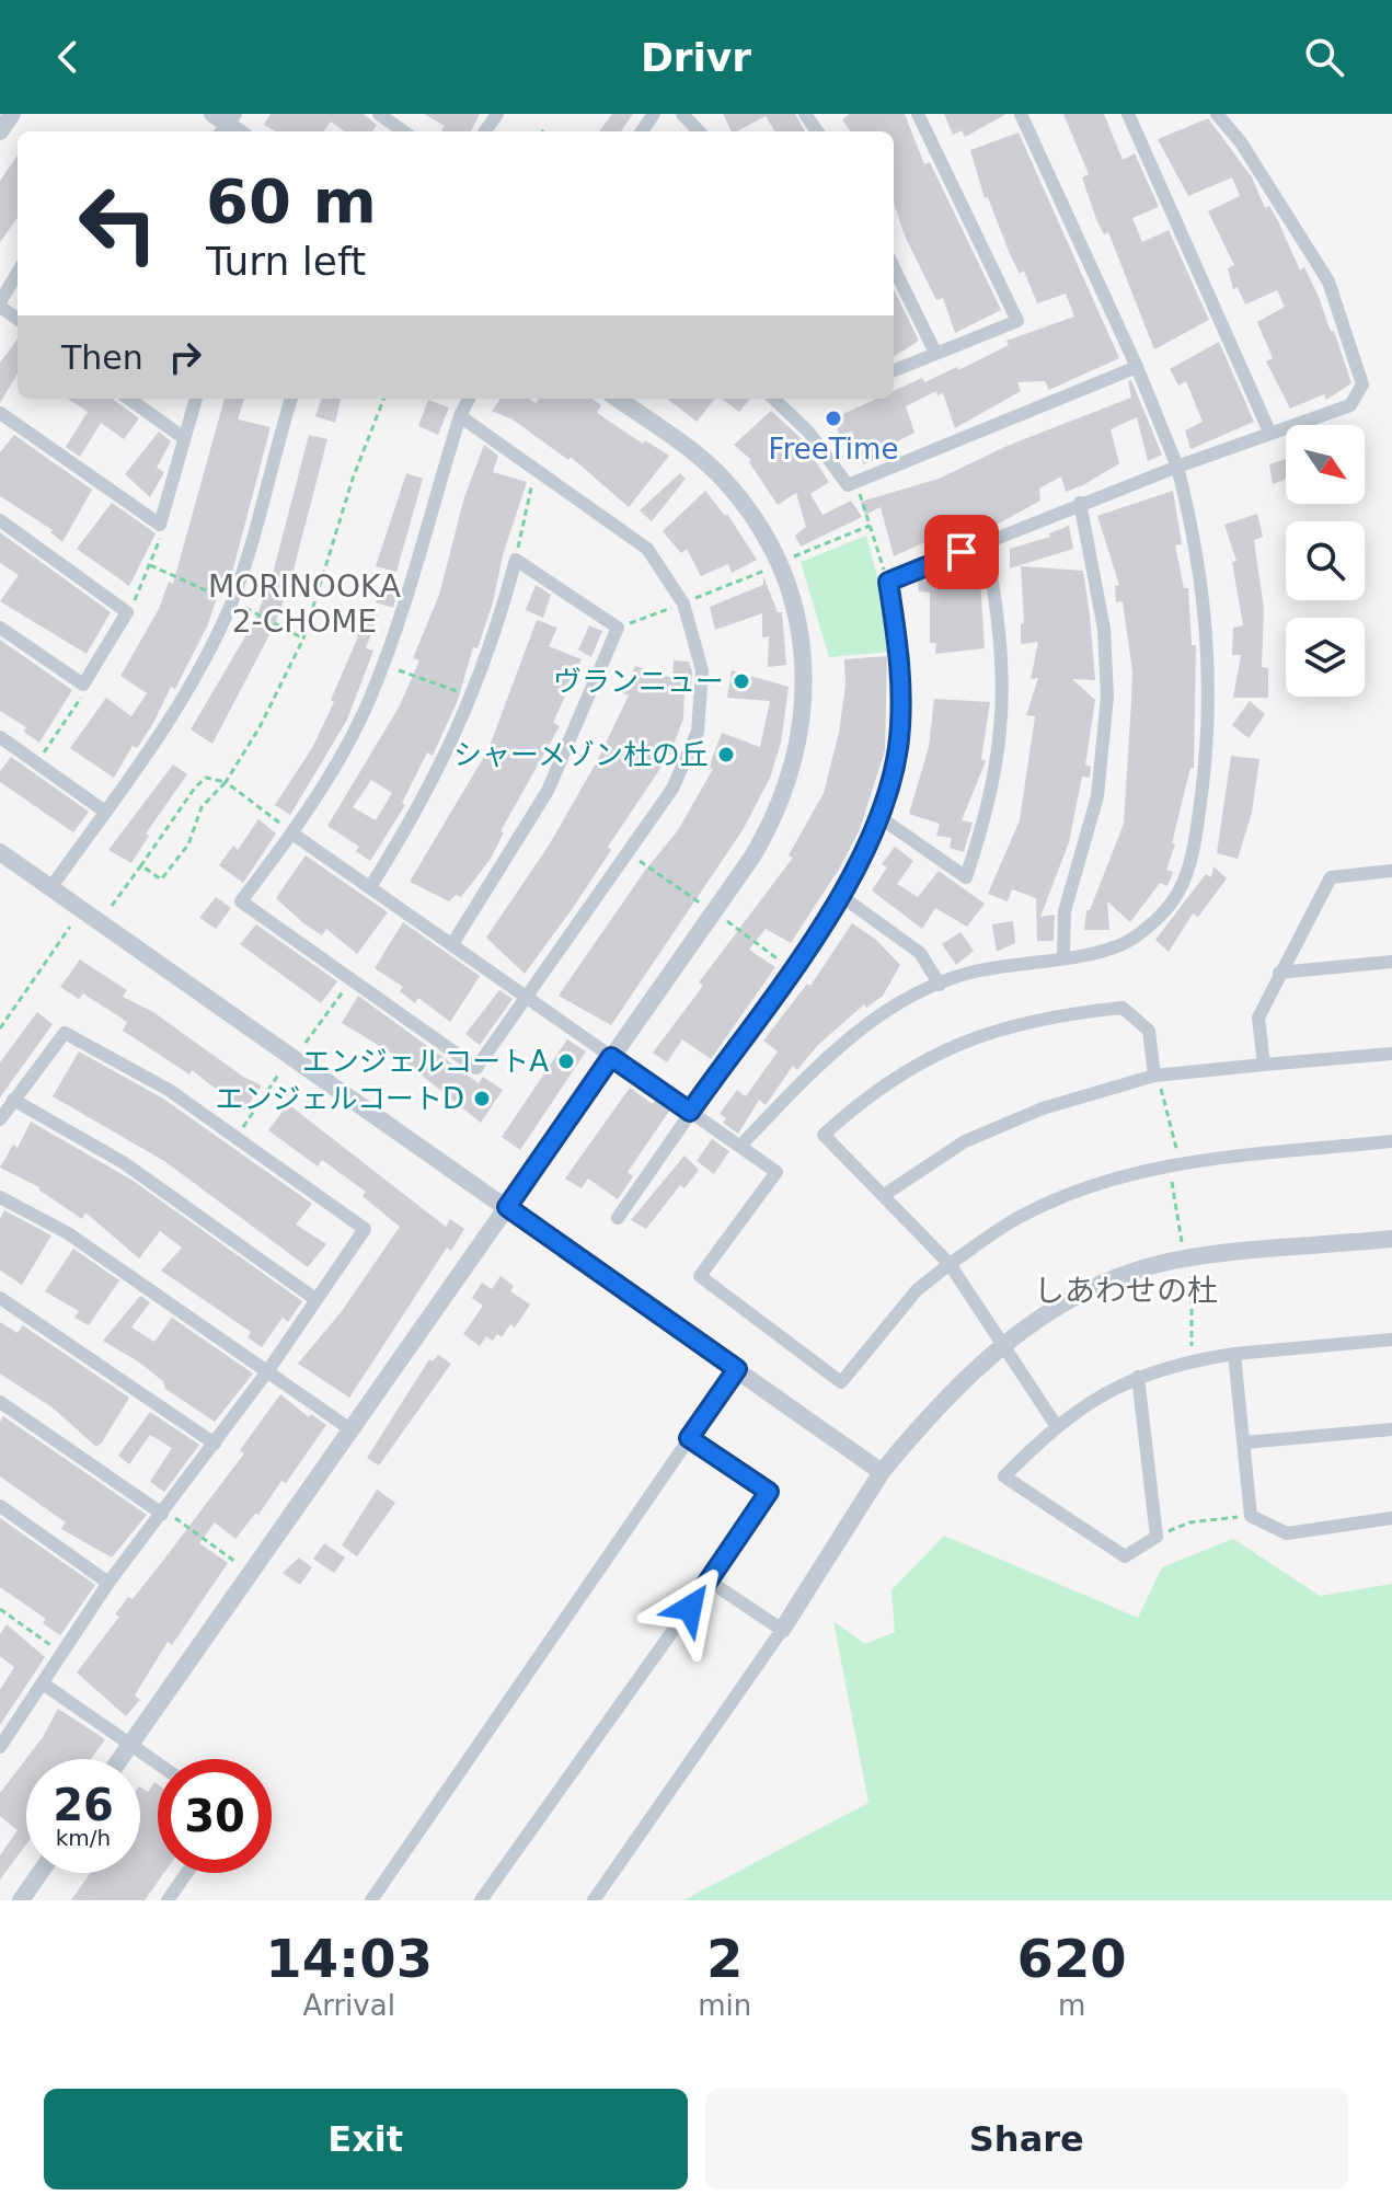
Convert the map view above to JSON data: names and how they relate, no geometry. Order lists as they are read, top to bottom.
{
  "districts": ["MORINOOKA 2-CHOME", "しあわせの杜"],
  "places": [
    "FreeTime",
    "ヴランニュー",
    "シャーメゾン杜の丘",
    "エンジェルコートA",
    "エンジェルコートD"
  ],
  "north": "bottom right",
  "page": {
    "header": "Drivr",
    "turn": ["60 m", "Turn left"],
    "then": "Then",
    "speed": "26 km/h",
    "limit": "30",
    "eta": [
      "14:03",
      "Arrival",
      "2",
      "min",
      "620",
      "m"
    ],
    "buttons": ["Exit", "Share"]
  }
}
